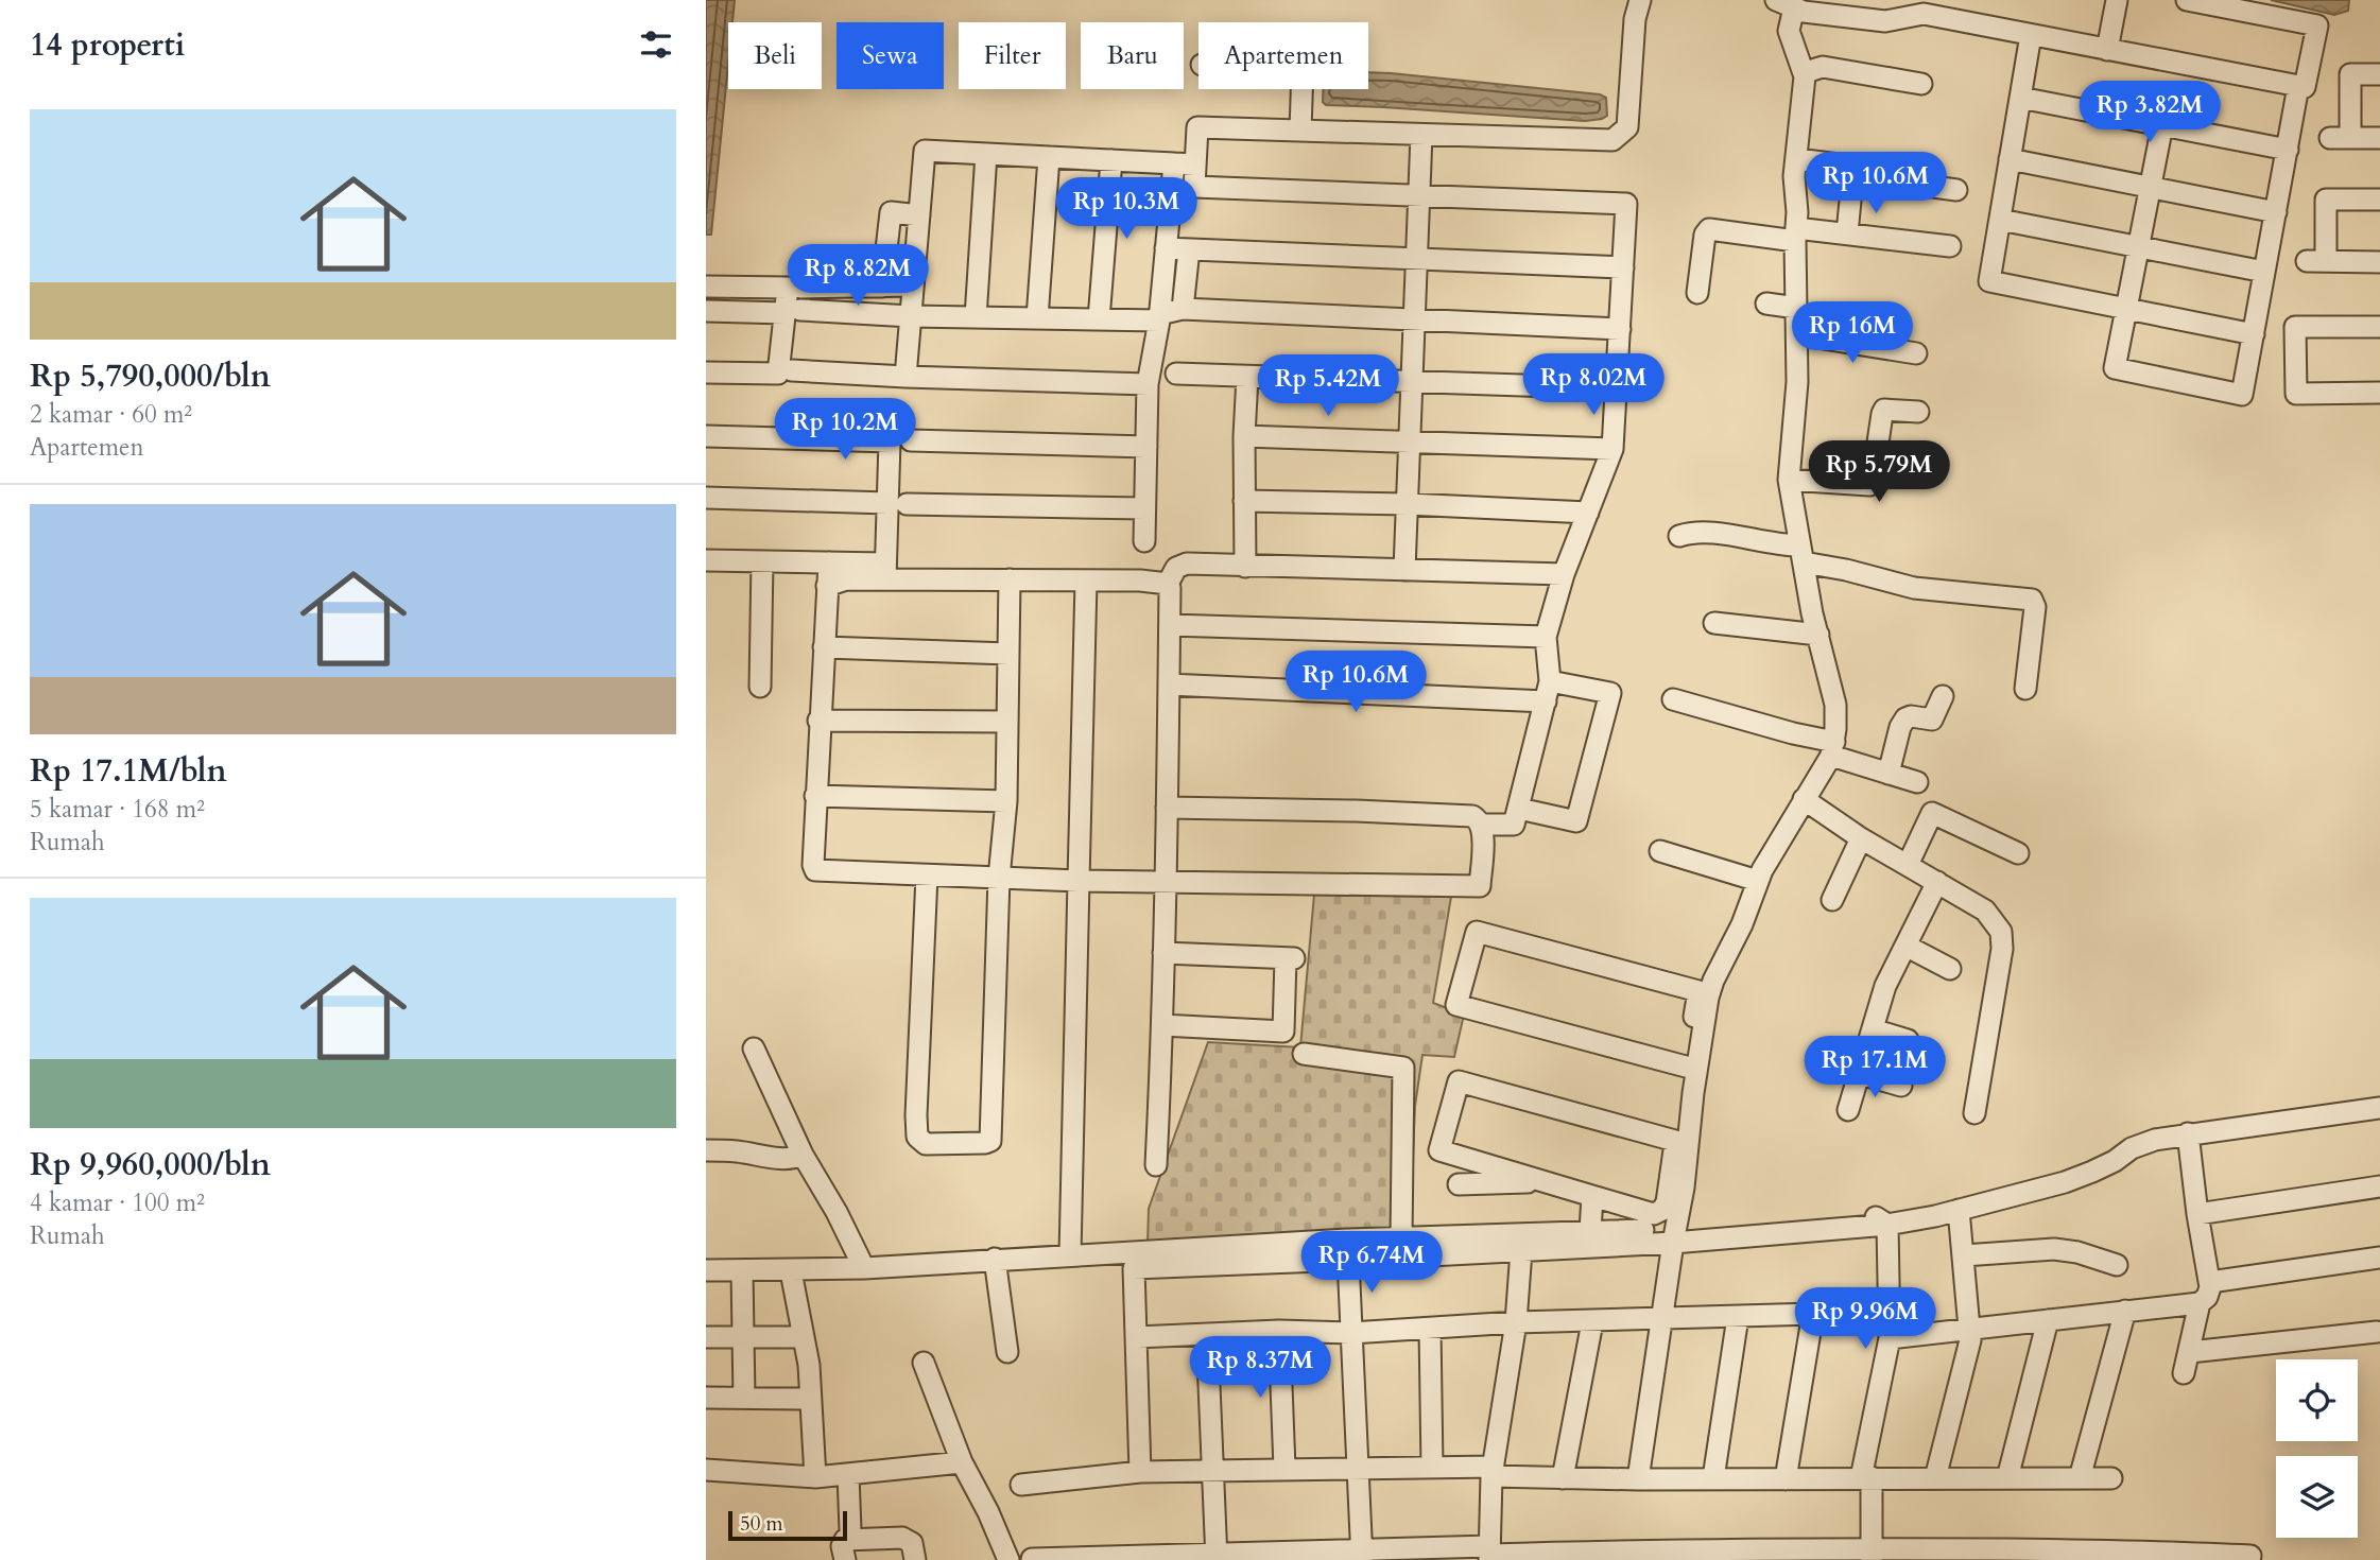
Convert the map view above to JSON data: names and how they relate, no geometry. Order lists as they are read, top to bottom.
{
  "scale_bar": "50 m",
  "page": {
    "heading": "14 properti",
    "chip": [
      "Beli",
      "Sewa",
      "Filter",
      "Baru",
      "Apartemen"
    ],
    "price": [
      "Rp 3.82M",
      "Rp 10.6M",
      "Rp 10.3M",
      "Rp 8.82M",
      "Rp 16M",
      "Rp 8.02M",
      "Rp 5.42M",
      "Rp 10.2M",
      "Rp 5.79M",
      "Rp 10.6M",
      "Rp 17.1M",
      "Rp 6.74M",
      "Rp 9.96M",
      "Rp 8.37M"
    ],
    "list": [
      {
        "name": "Rp 5,790,000/bln",
        "note": "2 kamar · 60 m² · Apartemen"
      },
      {
        "name": "Rp 17.1M/bln",
        "note": "5 kamar · 168 m² · Rumah"
      },
      {
        "name": "Rp 9,960,000/bln",
        "note": "4 kamar · 100 m² · Rumah"
      }
    ],
    "scale": "50 m"
  }
}
